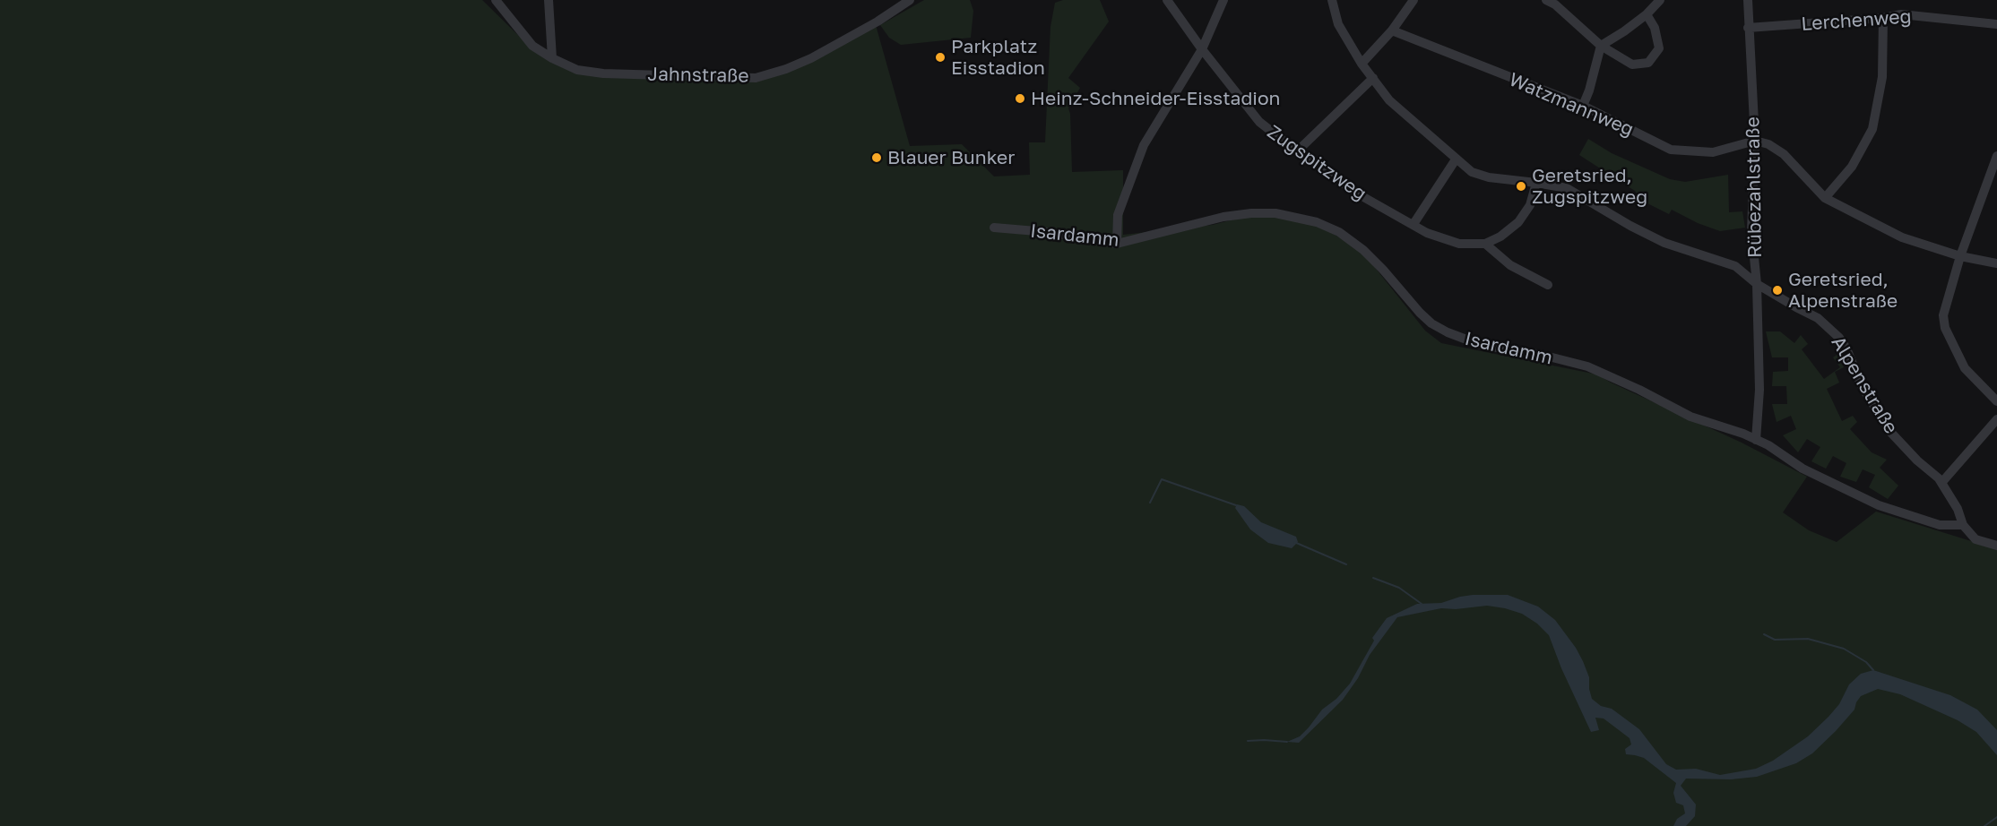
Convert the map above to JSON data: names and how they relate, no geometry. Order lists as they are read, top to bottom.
{
  "streets": {
    "street": [
      "Lerchenweg",
      "Jahnstraße",
      "Watzmannweg",
      "Zugspitzweg",
      "Rübezahlstraße",
      "Isardamm",
      "Alpenstraße"
    ]
  },
  "crossings": [
    ["Lerchenweg", "Rübezahlstraße"],
    ["Watzmannweg", "Rübezahlstraße"],
    ["Zugspitzweg", "Alpenstraße"],
    ["Rübezahlstraße", "Isardamm"],
    ["Rübezahlstraße", "Alpenstraße"],
    ["Isardamm", "Alpenstraße"]
  ],
  "places": [
    "Parkplatz Eisstadion",
    "Heinz-Schneider-Eisstadion",
    "Blauer Bunker",
    "Geretsried, Zugspitzweg",
    "Geretsried, Alpenstraße"
  ]
}
